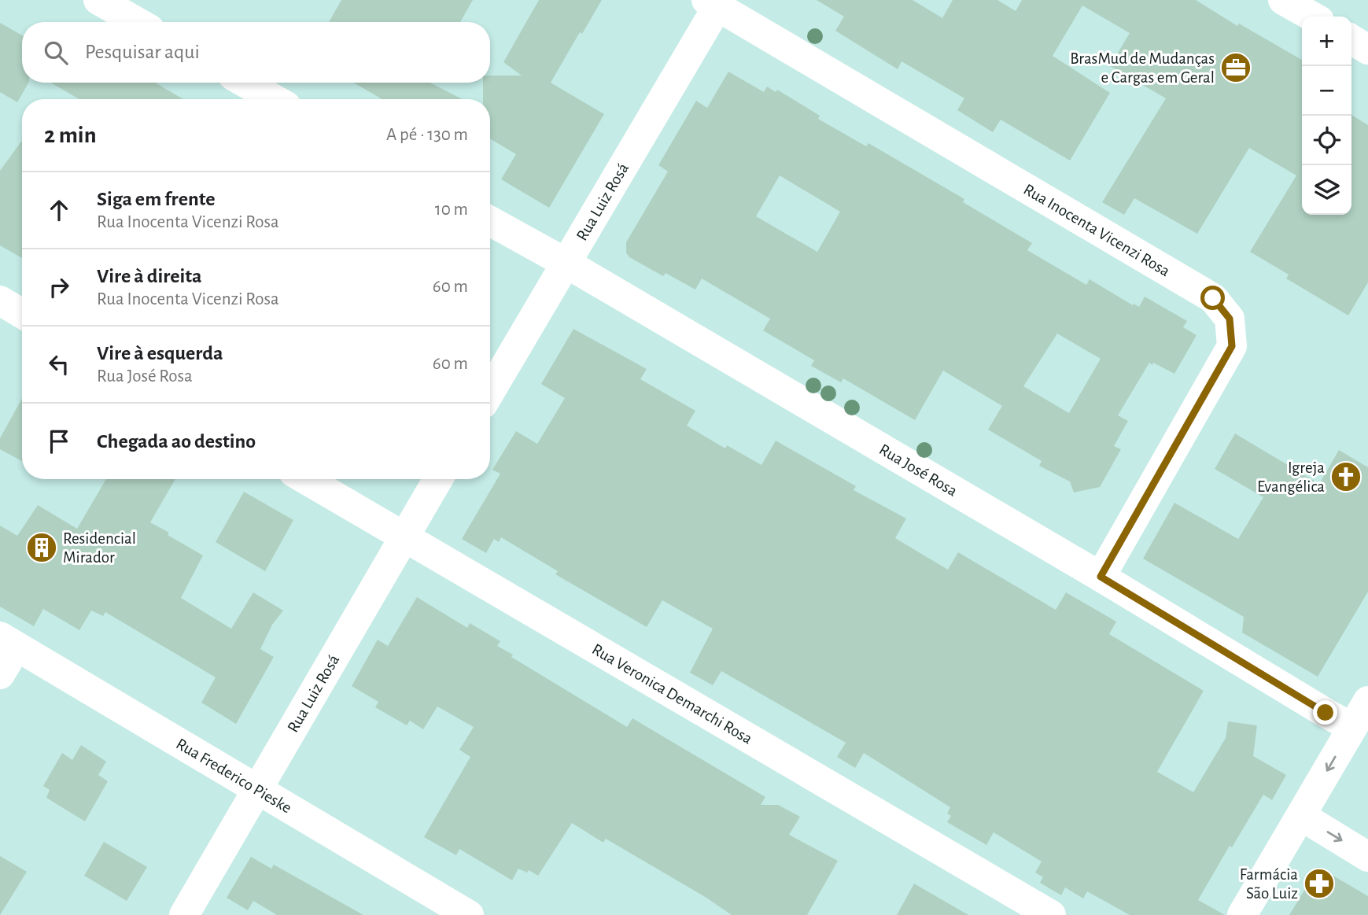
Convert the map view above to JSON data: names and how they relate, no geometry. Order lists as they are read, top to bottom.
{
  "streets": {
    "street": [
      "Rua Luiz Rosá",
      "Rua Inocenta Vicenzi Rosa",
      "Rua José Rosa",
      "Rua Veronica Demarchi Rosa",
      "Rua Frederico Pieske"
    ]
  },
  "crossings": [
    ["Rua Luiz Rosá", "Rua Inocenta Vicenzi Rosa"],
    ["Rua Luiz Rosá", "Rua José Rosa"],
    ["Rua Luiz Rosá", "Rua Veronica Demarchi Rosa"],
    ["Rua Luiz Rosá", "Rua Frederico Pieske"],
    ["Rua Inocenta Vicenzi Rosa", "Rua José Rosa"]
  ],
  "places": {
    "office": ["BrasMud de Mudanças e Cargas em Geral"],
    "church": ["Igreja Evangélica"],
    "building": ["Residencial Mirador"],
    "pharmacy": ["Farmácia São Luiz"]
  },
  "page": {
    "map_buttons": ["+", "−"],
    "search": "Pesquisar aqui",
    "heading": ["2 min", "A pé · 130 m"],
    "list": [
      ["Siga em frente", "Rua Inocenta Vicenzi Rosa", "10 m"],
      ["Vire à direita", "Rua Inocenta Vicenzi Rosa", "60 m"],
      ["Vire à esquerda", "Rua José Rosa", "60 m"],
      "Chegada ao destino"
    ]
  }
}
